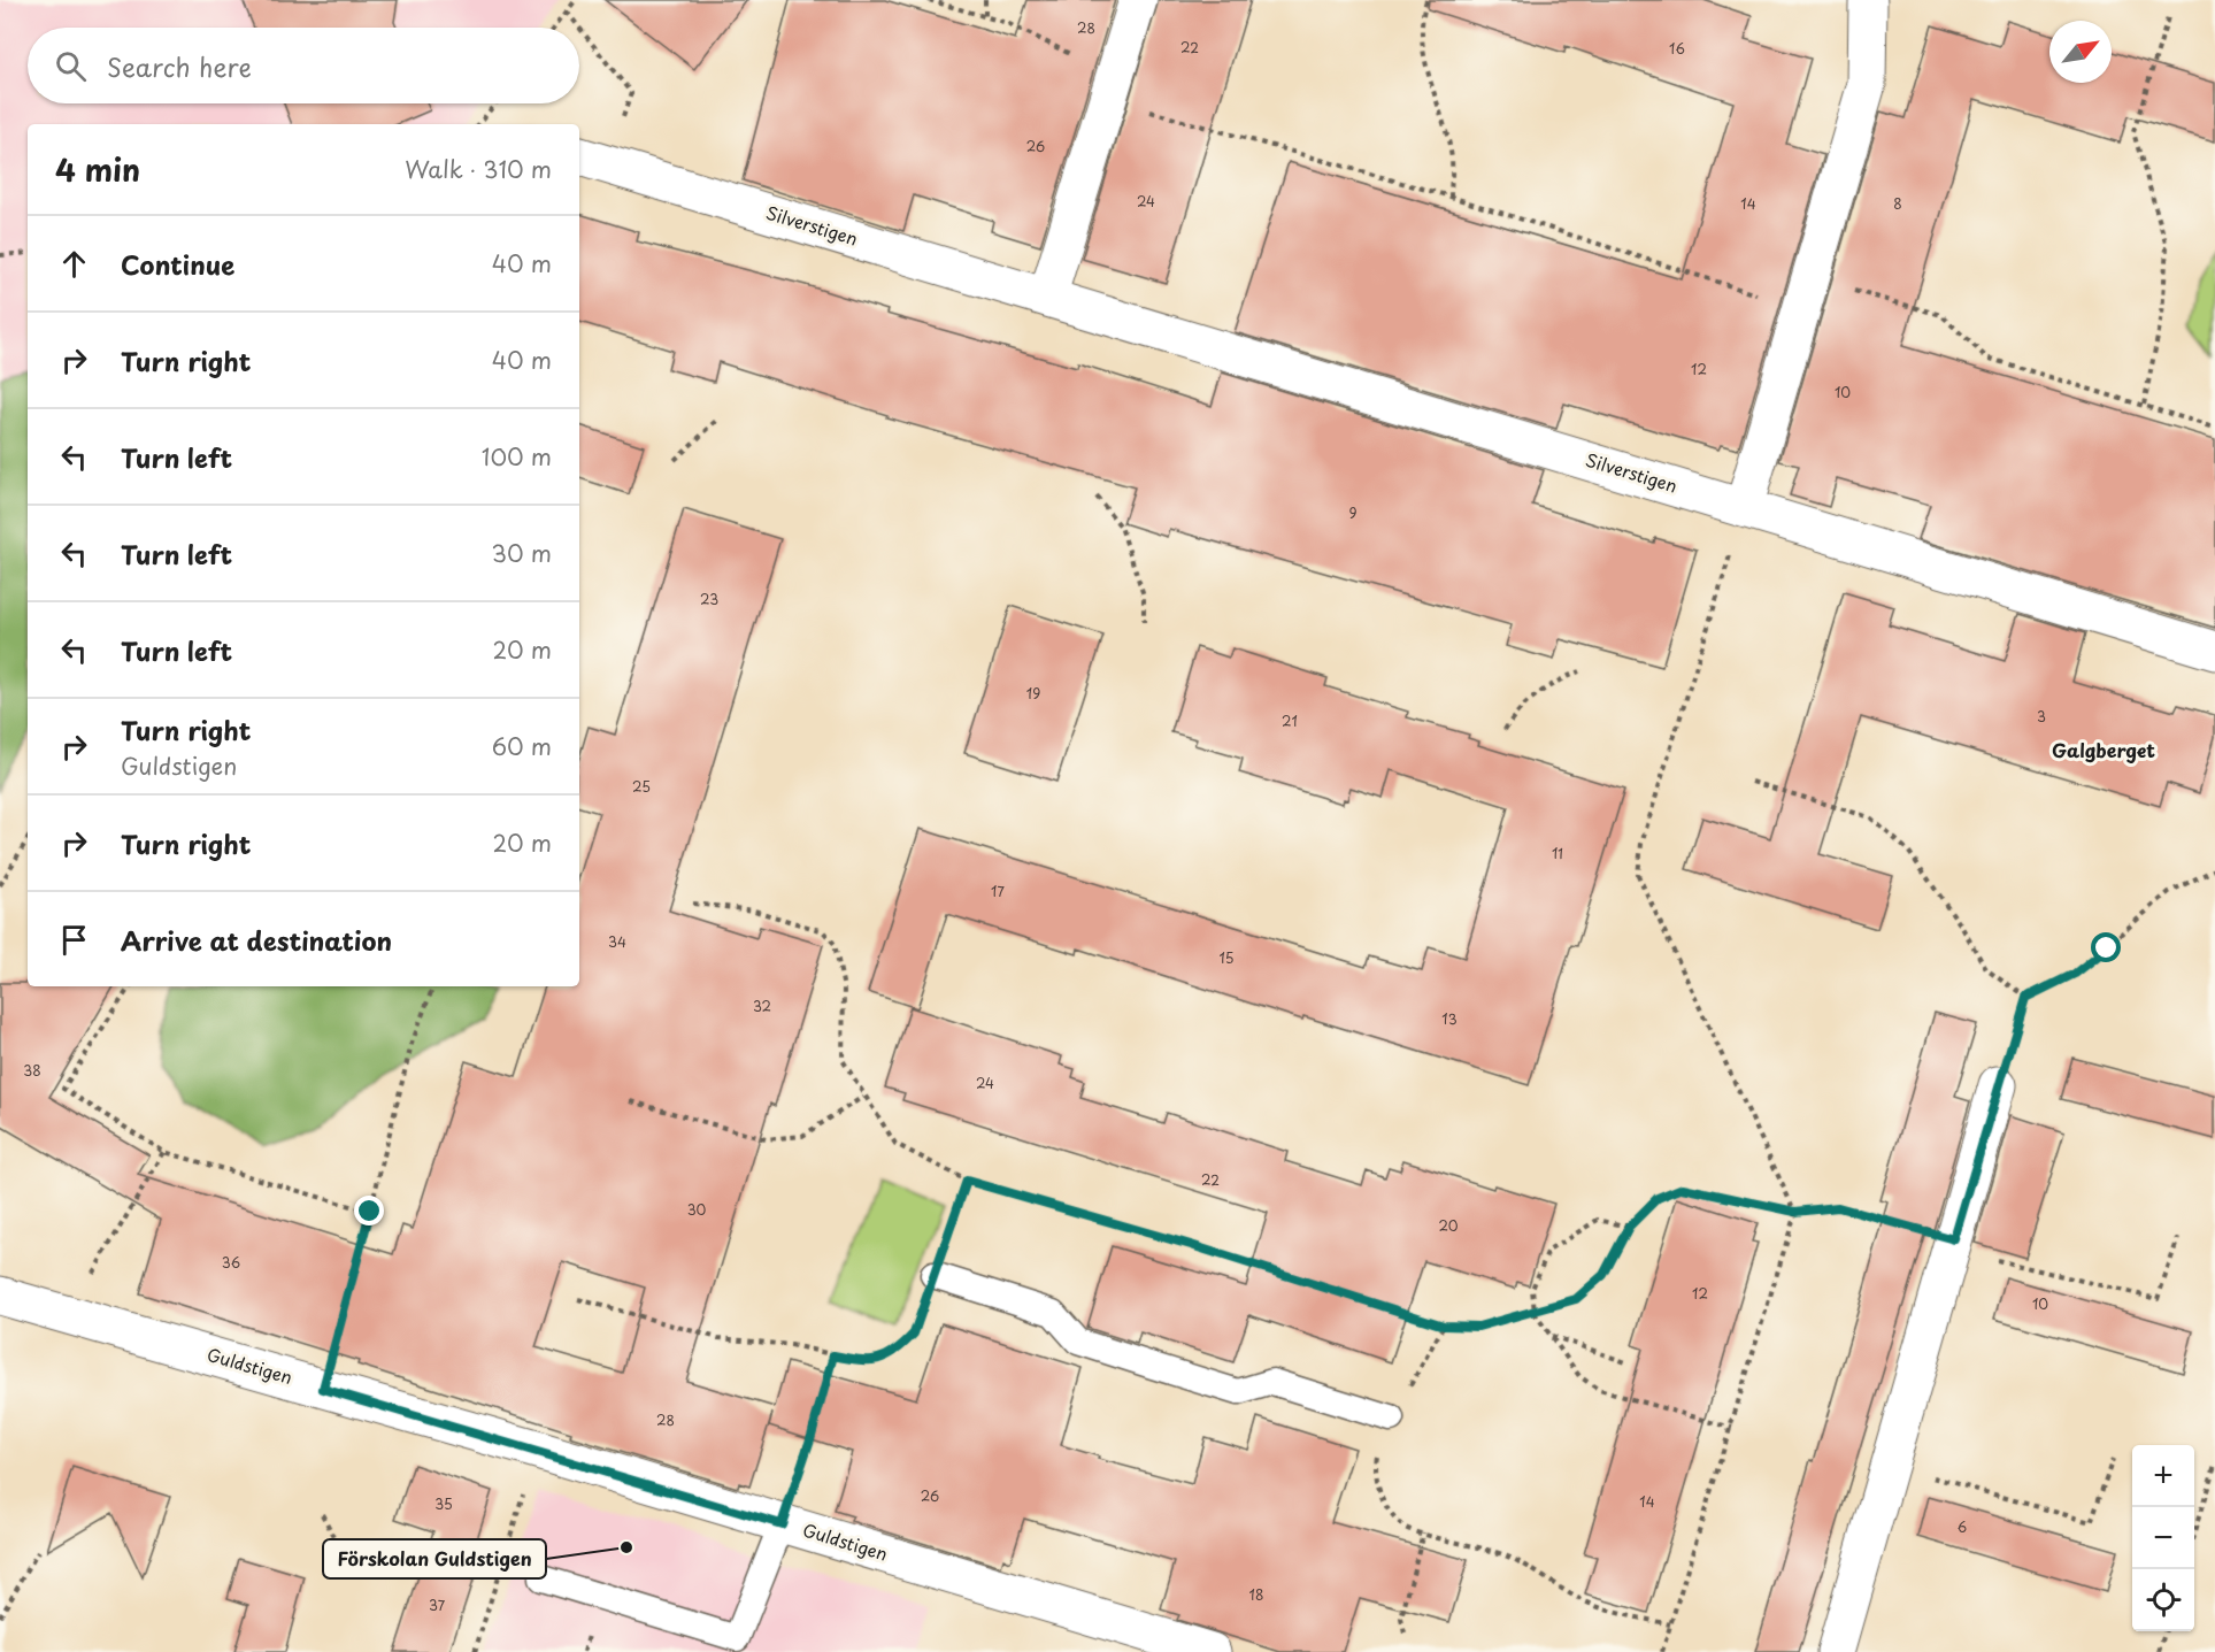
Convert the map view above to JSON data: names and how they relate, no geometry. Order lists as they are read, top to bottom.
{
  "streets": {
    "street": ["Silverstigen", "Guldstigen"]
  },
  "districts": ["Galgberget"],
  "places": ["Förskolan Guldstigen"],
  "house_numbers": [
    "28",
    "22",
    "16",
    "26",
    "24",
    "14",
    "8",
    "12",
    "10",
    "9",
    "23",
    "19",
    "3",
    "21",
    "25",
    "11",
    "17",
    "34",
    "15",
    "32",
    "13",
    "38",
    "24",
    "22",
    "30",
    "20",
    "36",
    "12",
    "10",
    "28",
    "26",
    "14",
    "35",
    "6",
    "18",
    "37"
  ],
  "north": "top right",
  "page": {
    "search": "Search here",
    "heading": ["4 min", "Walk · 310 m"],
    "list": [
      ["Continue", "40 m"],
      ["Turn right", "40 m"],
      ["Turn left", "100 m"],
      ["Turn left", "30 m"],
      ["Turn left", "20 m"],
      ["Turn right", "Guldstigen", "60 m"],
      ["Turn right", "20 m"],
      "Arrive at destination"
    ],
    "map_buttons": ["+", "−"]
  }
}
